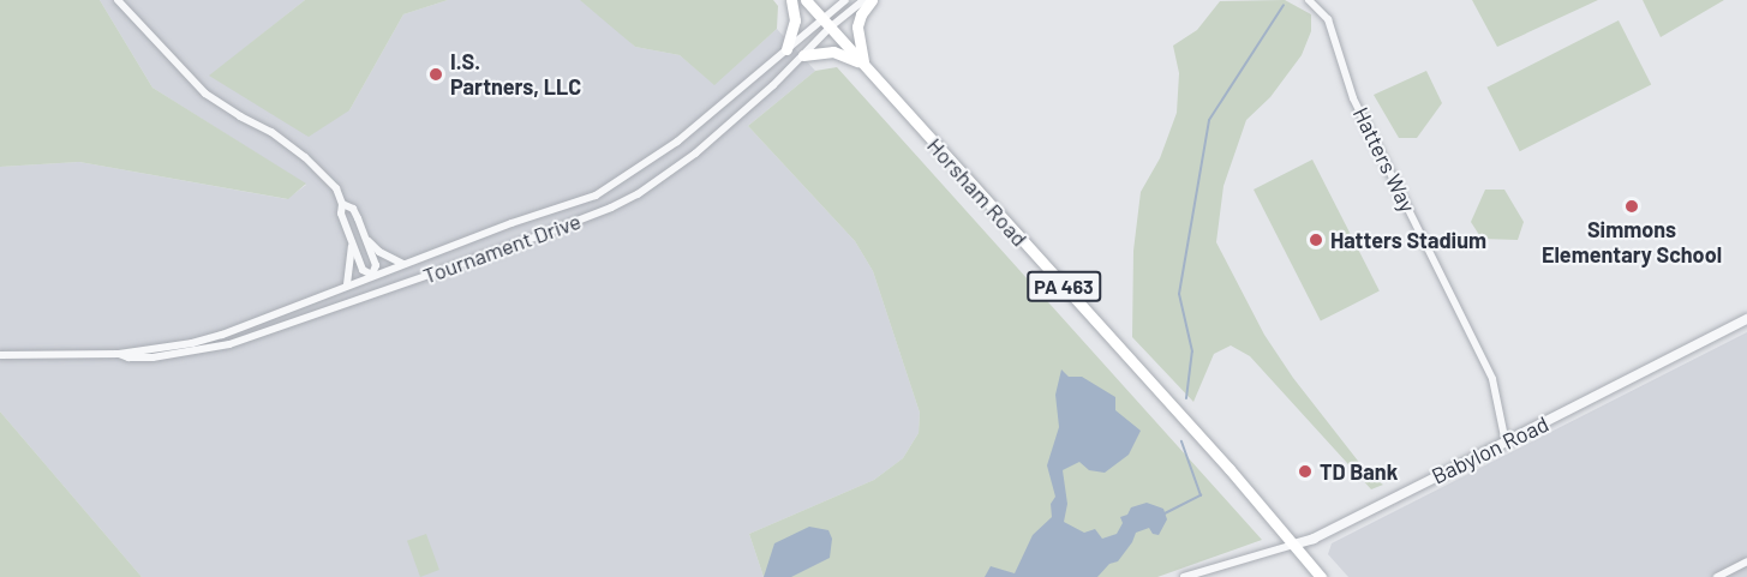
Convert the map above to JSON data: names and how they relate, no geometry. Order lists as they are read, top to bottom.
{
  "streets": {
    "main road": ["Horsham Road", "PA 463"],
    "street": ["Hatters Way", "Tournament Drive", "Babylon Road"]
  },
  "crossings": [
    ["Hatters Way", "Babylon Road"],
    ["Horsham Road", "Tournament Drive"],
    ["Horsham Road", "Babylon Road"]
  ],
  "places": [
    "I.S. Partners, LLC",
    "Simmons Elementary School",
    "Hatters Stadium",
    "TD Bank"
  ]
}
